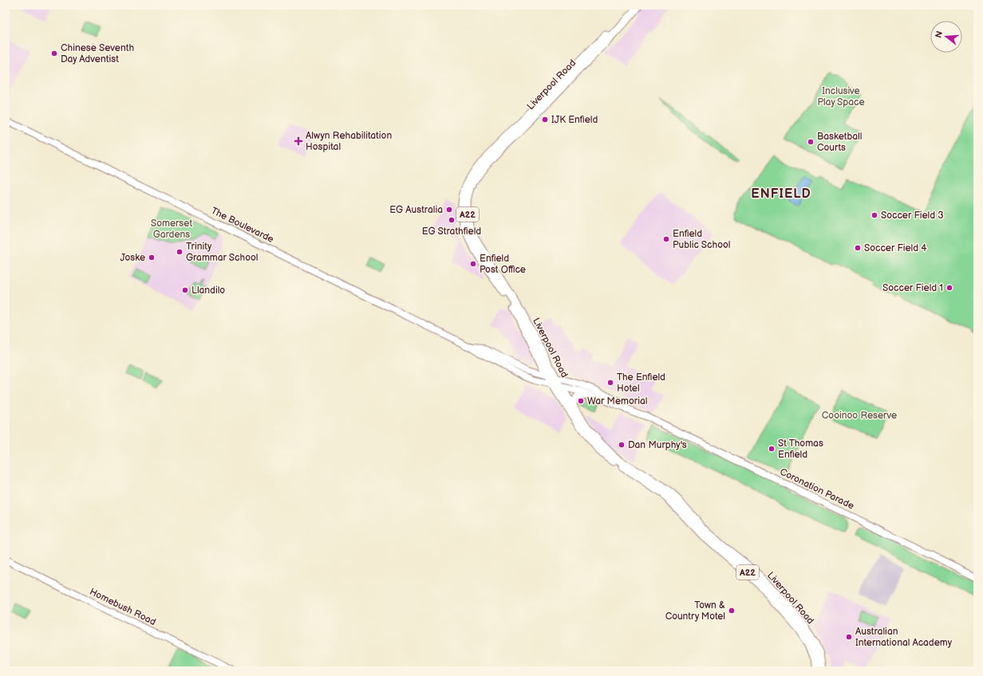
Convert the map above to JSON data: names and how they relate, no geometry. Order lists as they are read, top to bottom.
{
  "streets": {
    "highway": ["Liverpool Road", "A22"],
    "main road": ["The Boulevarde", "Coronation Parade", "Homebush Road"]
  },
  "crossings": [
    ["Liverpool Road", "The Boulevarde"],
    ["Liverpool Road", "Coronation Parade"],
    ["The Boulevarde", "Coronation Parade"]
  ],
  "districts": ["ENFIELD"],
  "parks": ["Inclusive Play Space", "Somerset Gardens", "Cooinoo Reserve"],
  "places": {
    "other": [
      "Chinese Seventh Day Adventist",
      "IJK Enfield",
      "Basketball Courts",
      "EG Australia",
      "Soccer Field 3",
      "EG Strathfield",
      "Enfield Public School",
      "Soccer Field 4",
      "Trinity Grammar School",
      "Joske",
      "Enfield Post Office",
      "Soccer Field 1",
      "Llandilo",
      "The Enfield Hotel",
      "War Memorial",
      "Dan Murphy's",
      "St Thomas Enfield",
      "Town & Country Motel",
      "Australian International Academy"
    ],
    "health": ["Alwyn Rehabilitation Hospital"]
  },
  "north": "left"
}
